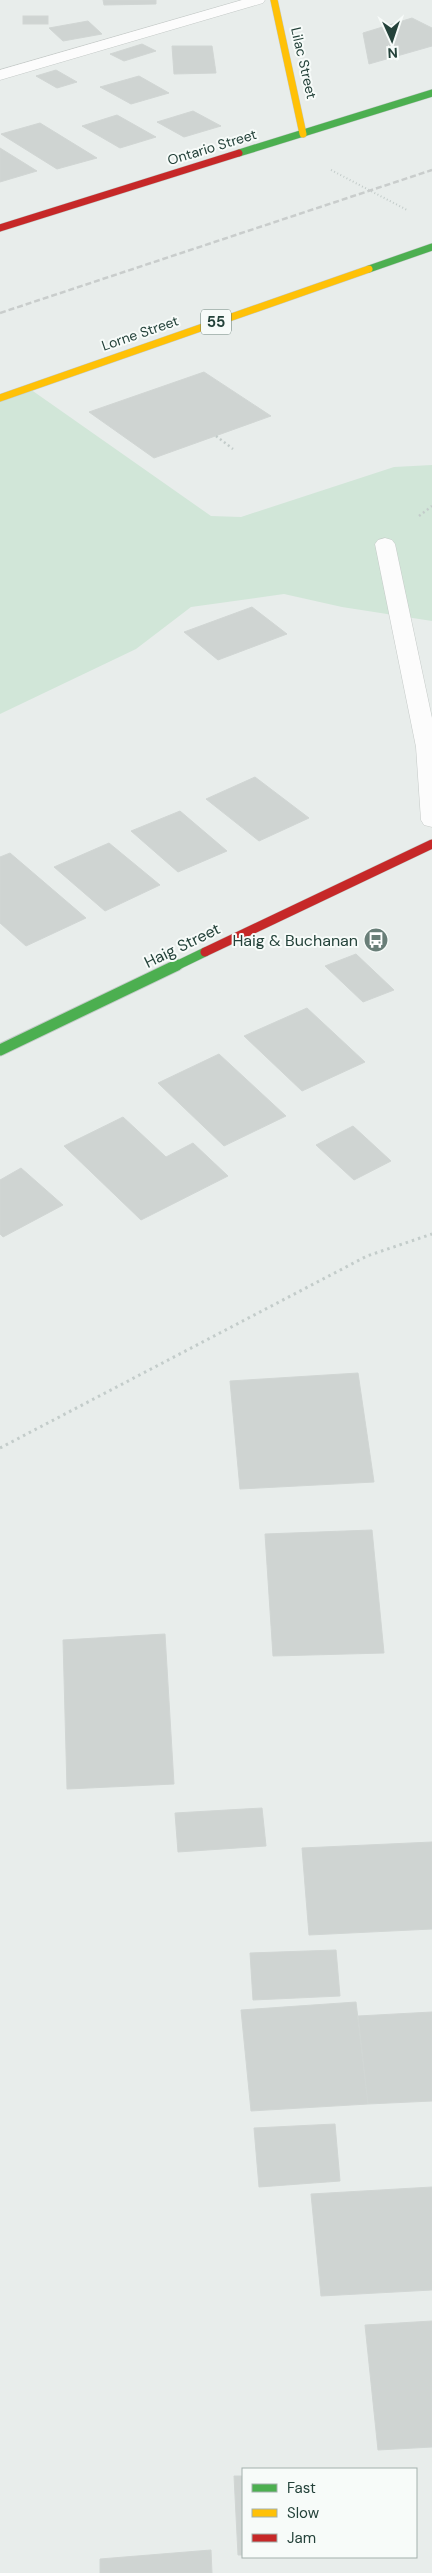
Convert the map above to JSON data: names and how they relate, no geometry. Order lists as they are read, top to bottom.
{
  "streets": {
    "street": [
      "Lilac Street",
      "Ontario Street",
      "55",
      "Lorne Street",
      "Haig Street"
    ]
  },
  "crossings": [
    ["Lilac Street", "Ontario Street"]
  ],
  "places": {
    "bus stop": ["Haig & Buchanan"]
  },
  "legend": ["Fast", "Slow", "Jam"],
  "north": "bottom"
}
